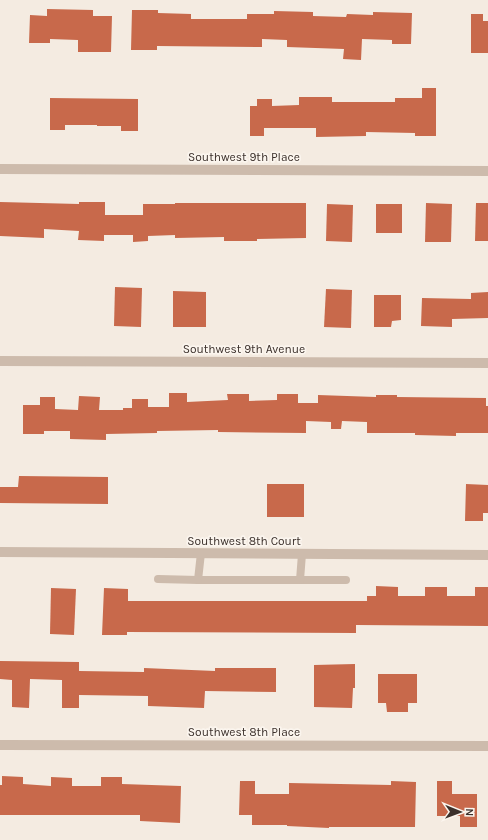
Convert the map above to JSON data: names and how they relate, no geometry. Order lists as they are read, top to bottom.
{
  "streets": {
    "street": [
      "Southwest 9th Place",
      "Southwest 9th Avenue",
      "Southwest 8th Court",
      "Southwest 8th Place"
    ]
  },
  "north": "right"
}
